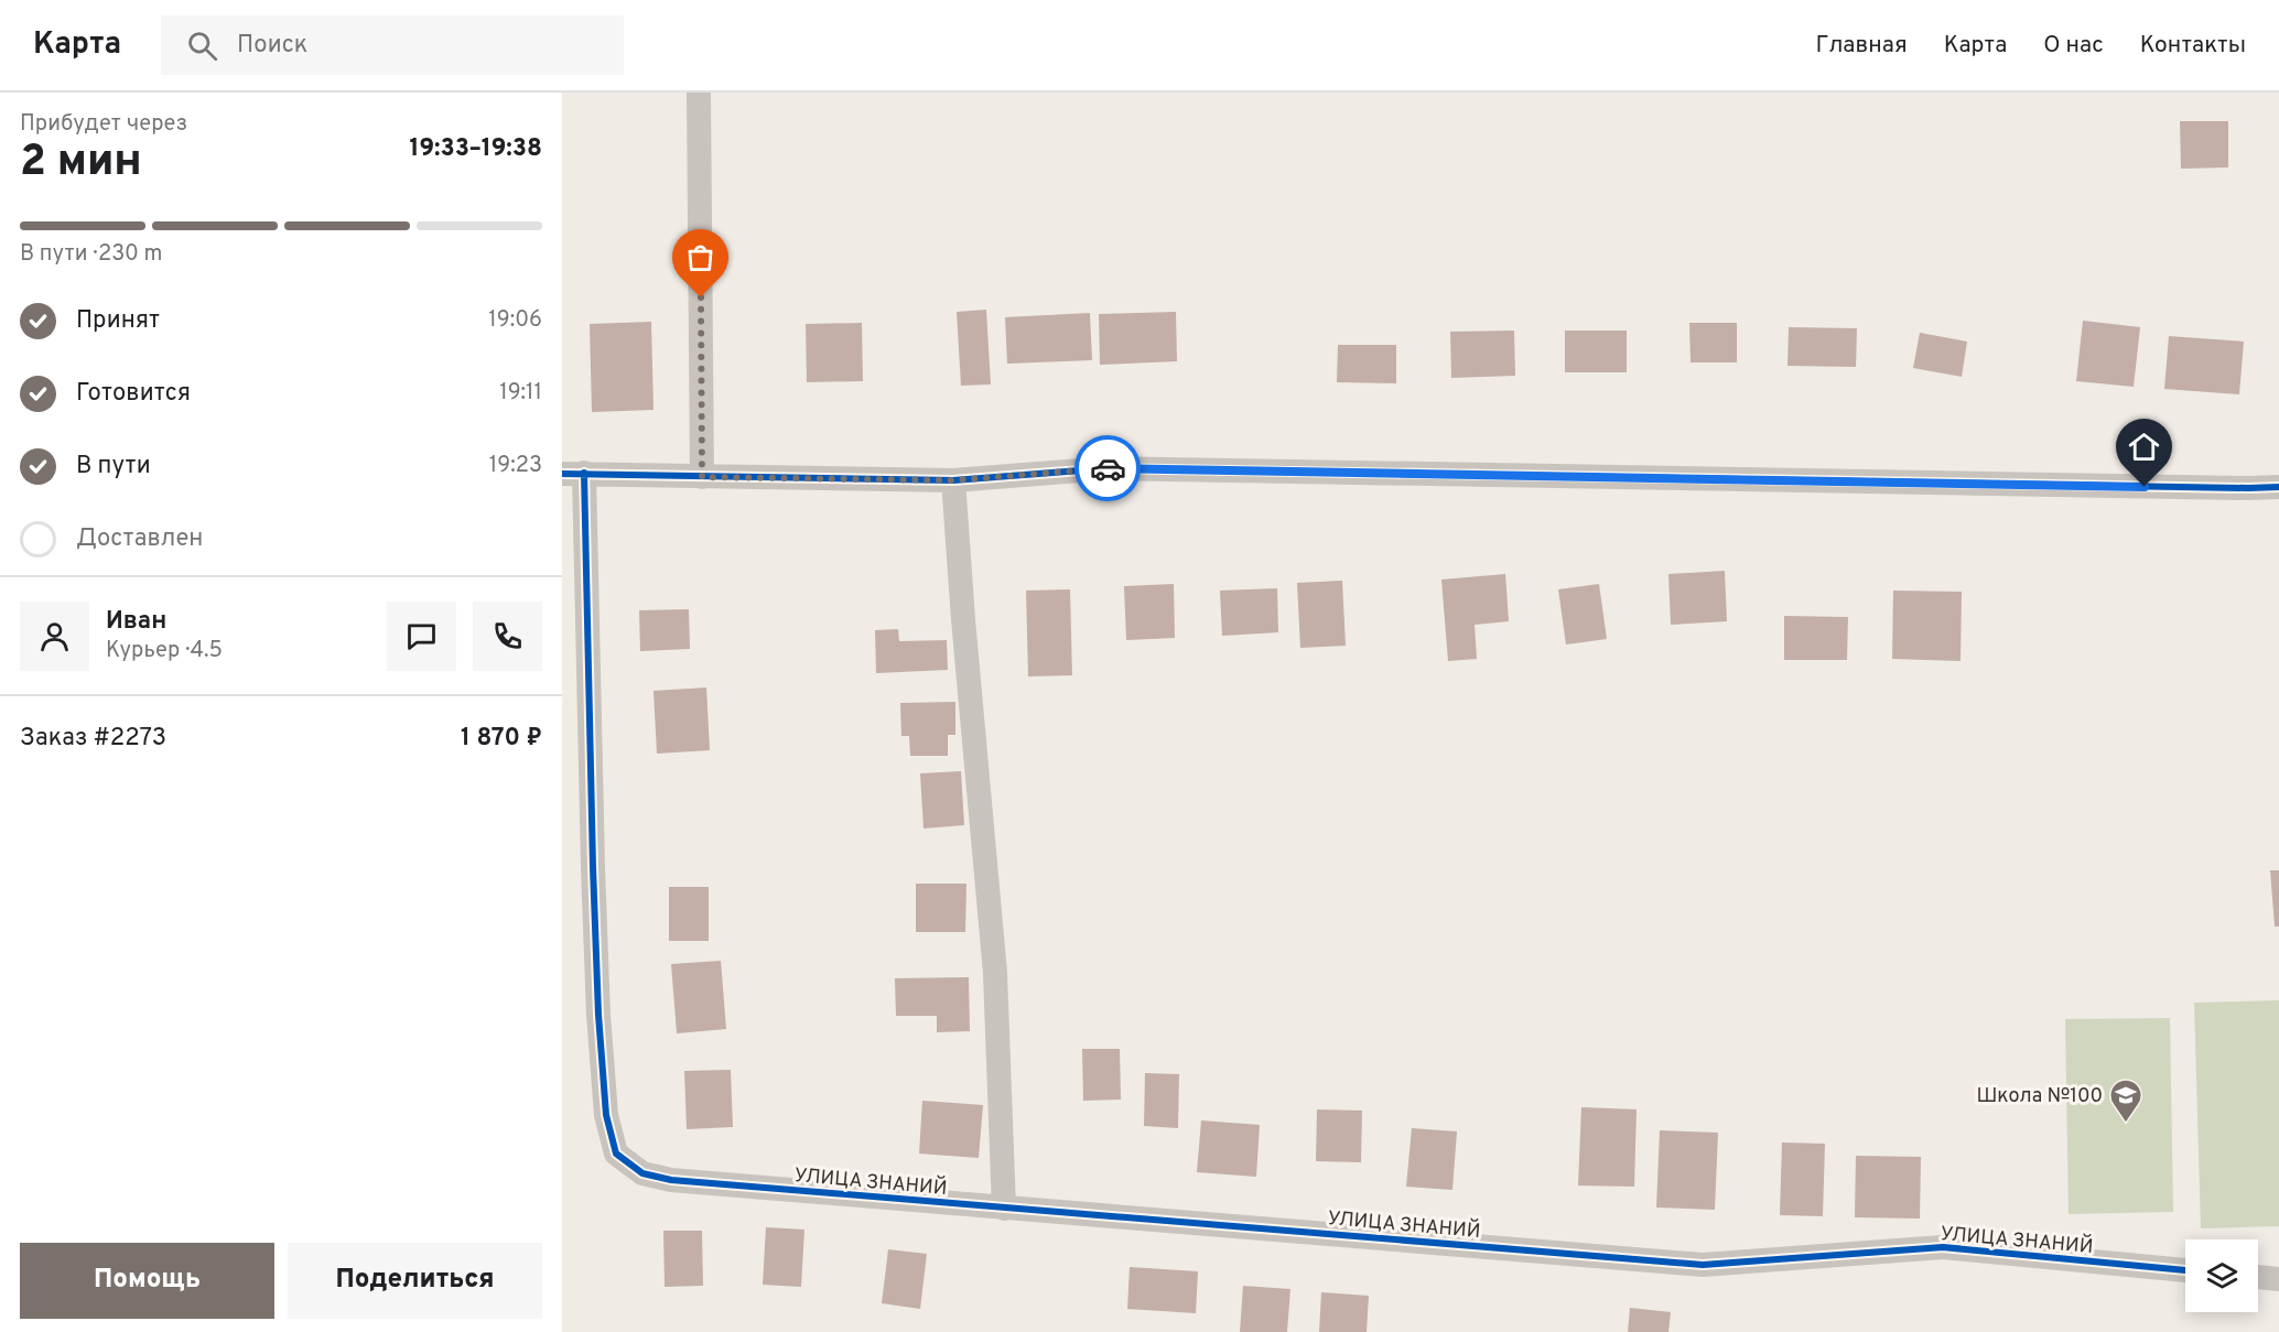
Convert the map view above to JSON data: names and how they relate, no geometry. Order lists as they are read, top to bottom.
{
  "streets": {
    "street": ["УЛИЦА ЗНАНИЙ"]
  },
  "places": {
    "school or university": ["Школа №100"]
  },
  "page": {
    "header": "Карта",
    "search": "Поиск",
    "nav": [
      "Главная",
      "Карта",
      "О нас",
      "Контакты"
    ],
    "heading": ["2 мин", "Прибудет через", "19:33–19:38"],
    "panel": [
      "Иван",
      "Курьер · 4.5",
      "Заказ #2273",
      "1 870 ₽"
    ],
    "bar": "В пути · 230 m",
    "list": [
      ["Принят", "19:06"],
      ["Готовится", "19:11"],
      ["В пути", "19:23"],
      "Доставлен"
    ],
    "buttons": ["Помощь", "Поделиться"]
  }
}
